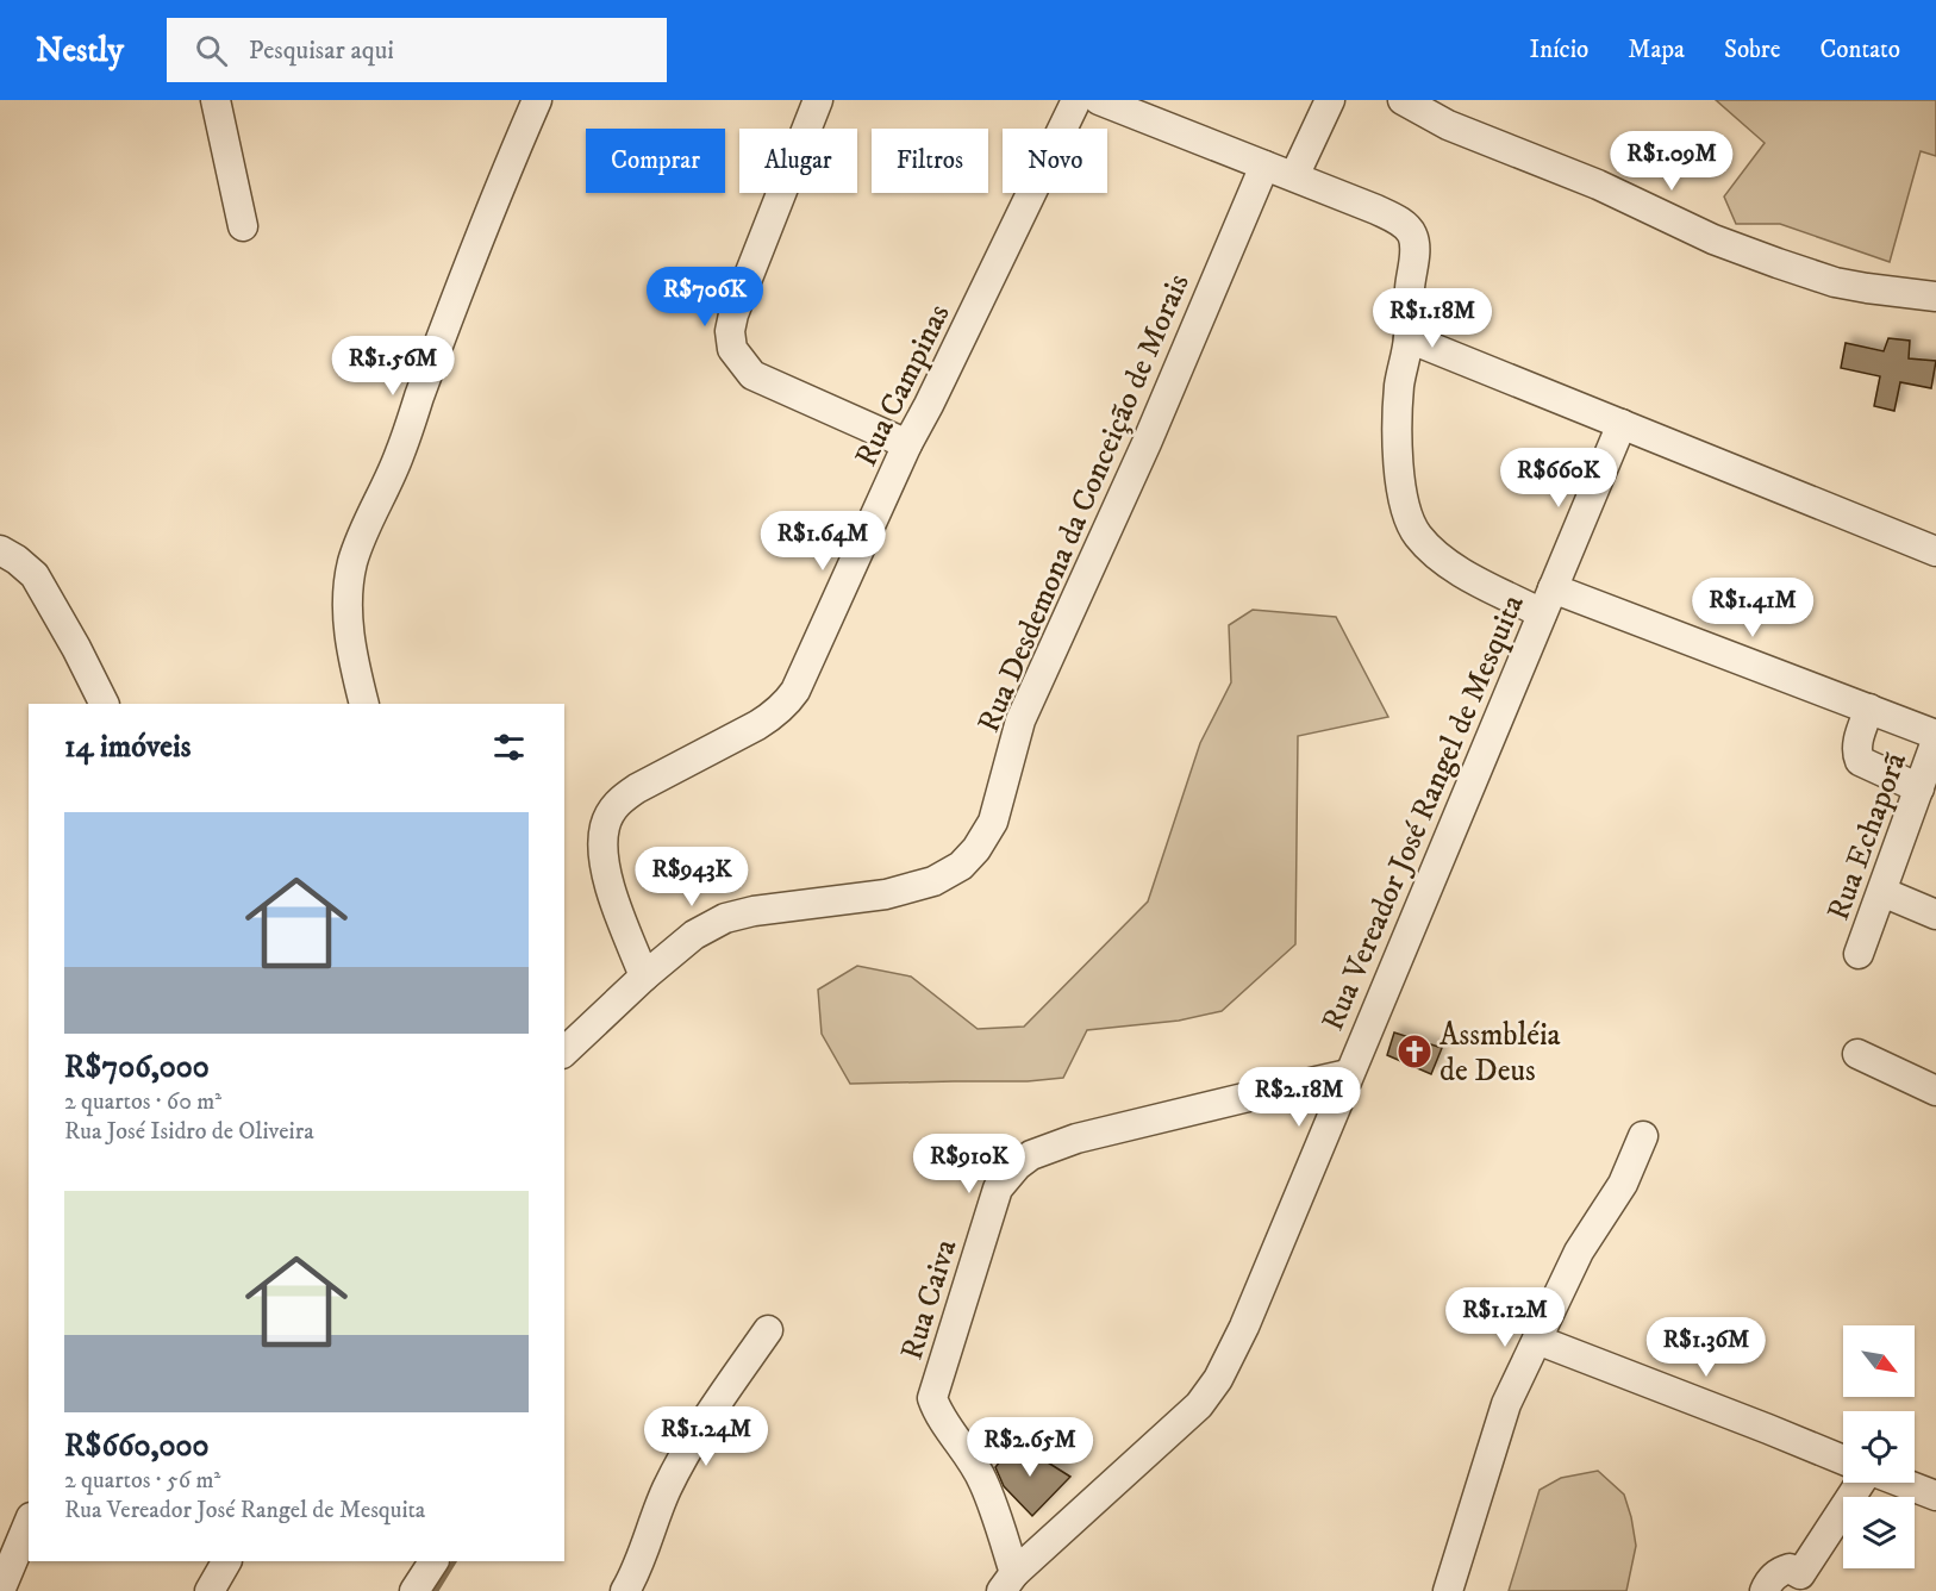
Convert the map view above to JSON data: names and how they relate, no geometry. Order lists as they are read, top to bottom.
{
  "streets": {
    "street": [
      "Rua Campinas",
      "Rua Desdemona da Conceição de Morais",
      "Rua Vereador José Rangel de Mesquita",
      "Rua Echaporã",
      "Rua Caiva"
    ]
  },
  "crossings": [
    ["Rua Campinas", "Rua Desdemona da Conceição de Morais"],
    ["Rua Vereador José Rangel de Mesquita", "Rua Caiva"]
  ],
  "places": {
    "church": ["Assmbléia de Deus"]
  },
  "north": "bottom right",
  "page": {
    "header": "Nestly",
    "search": "Pesquisar aqui",
    "nav": [
      "Início",
      "Mapa",
      "Sobre",
      "Contato"
    ],
    "chip": [
      "Comprar",
      "Alugar",
      "Filtros",
      "Novo"
    ],
    "price": [
      "R$1.09M",
      "R$706K",
      "R$1.18M",
      "R$1.56M",
      "R$660K",
      "R$1.64M",
      "R$1.41M",
      "R$943K",
      "R$2.18M",
      "R$910K",
      "R$1.12M",
      "R$1.36M",
      "R$1.24M",
      "R$2.65M"
    ],
    "heading": "14 imóveis",
    "list": [
      {
        "name": "R$706,000",
        "note": "2 quartos · 60 m² · Rua José Isidro de Oliveira"
      },
      {
        "name": "R$660,000",
        "note": "2 quartos · 56 m² · Rua Vereador José Rangel de Mesquita"
      }
    ]
  }
}
